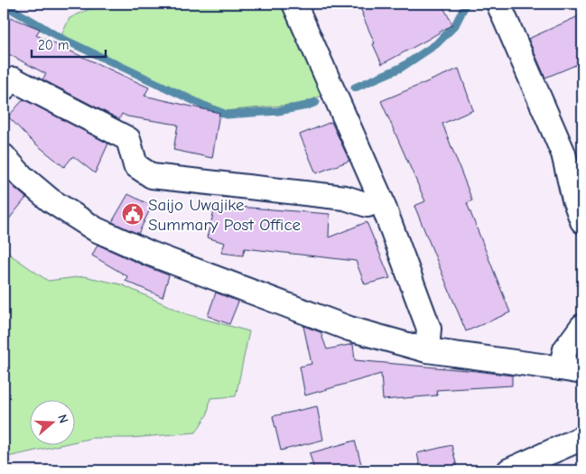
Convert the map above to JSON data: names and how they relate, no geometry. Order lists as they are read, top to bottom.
{
  "places": {
    "public building": ["Saijo Uwajike Summary Post Office"]
  },
  "scale_bar": "20 m",
  "north": "right"
}
